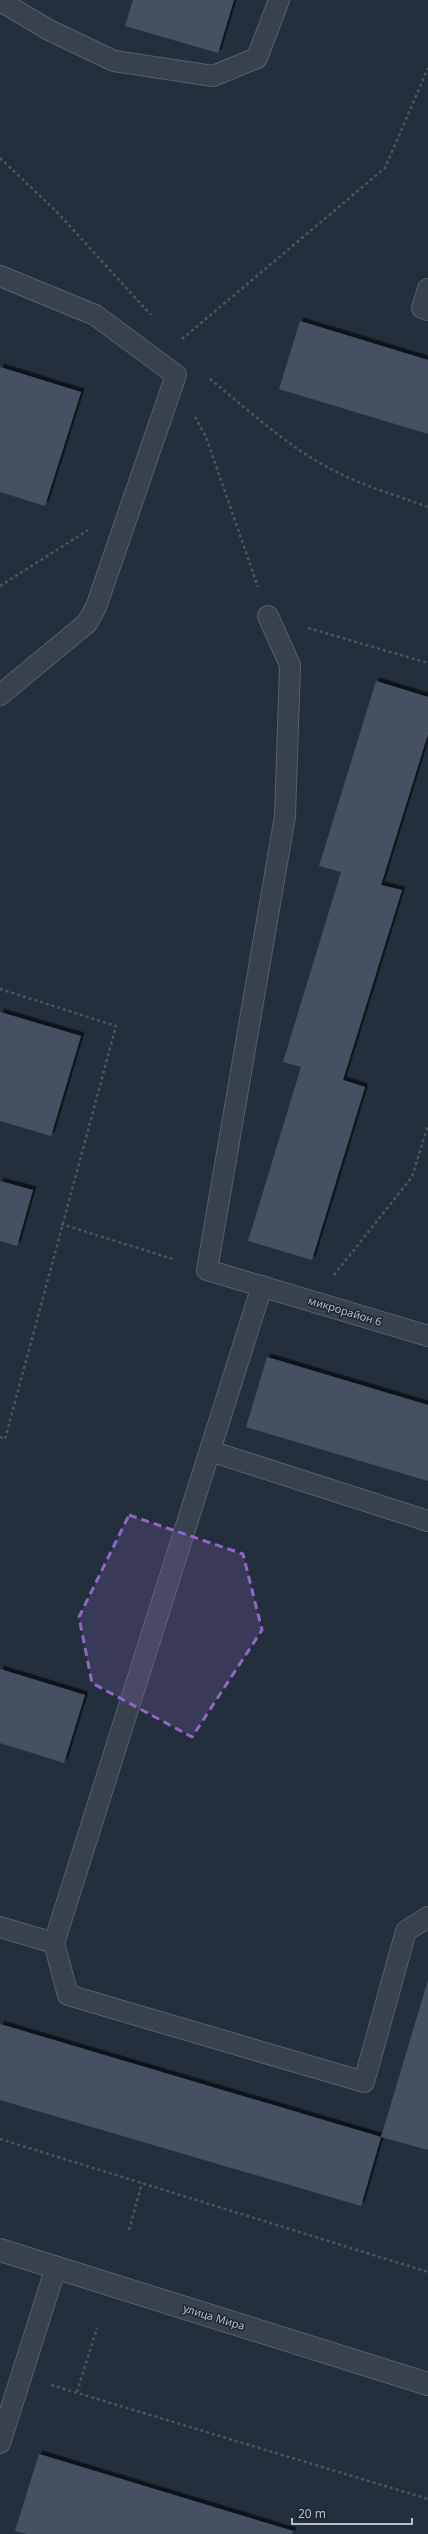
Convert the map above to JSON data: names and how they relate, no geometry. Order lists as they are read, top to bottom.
{
  "streets": {
    "street": ["улица Мира"],
    "lane": ["микрорайон 6"]
  },
  "scale_bar": "20 m"
}
